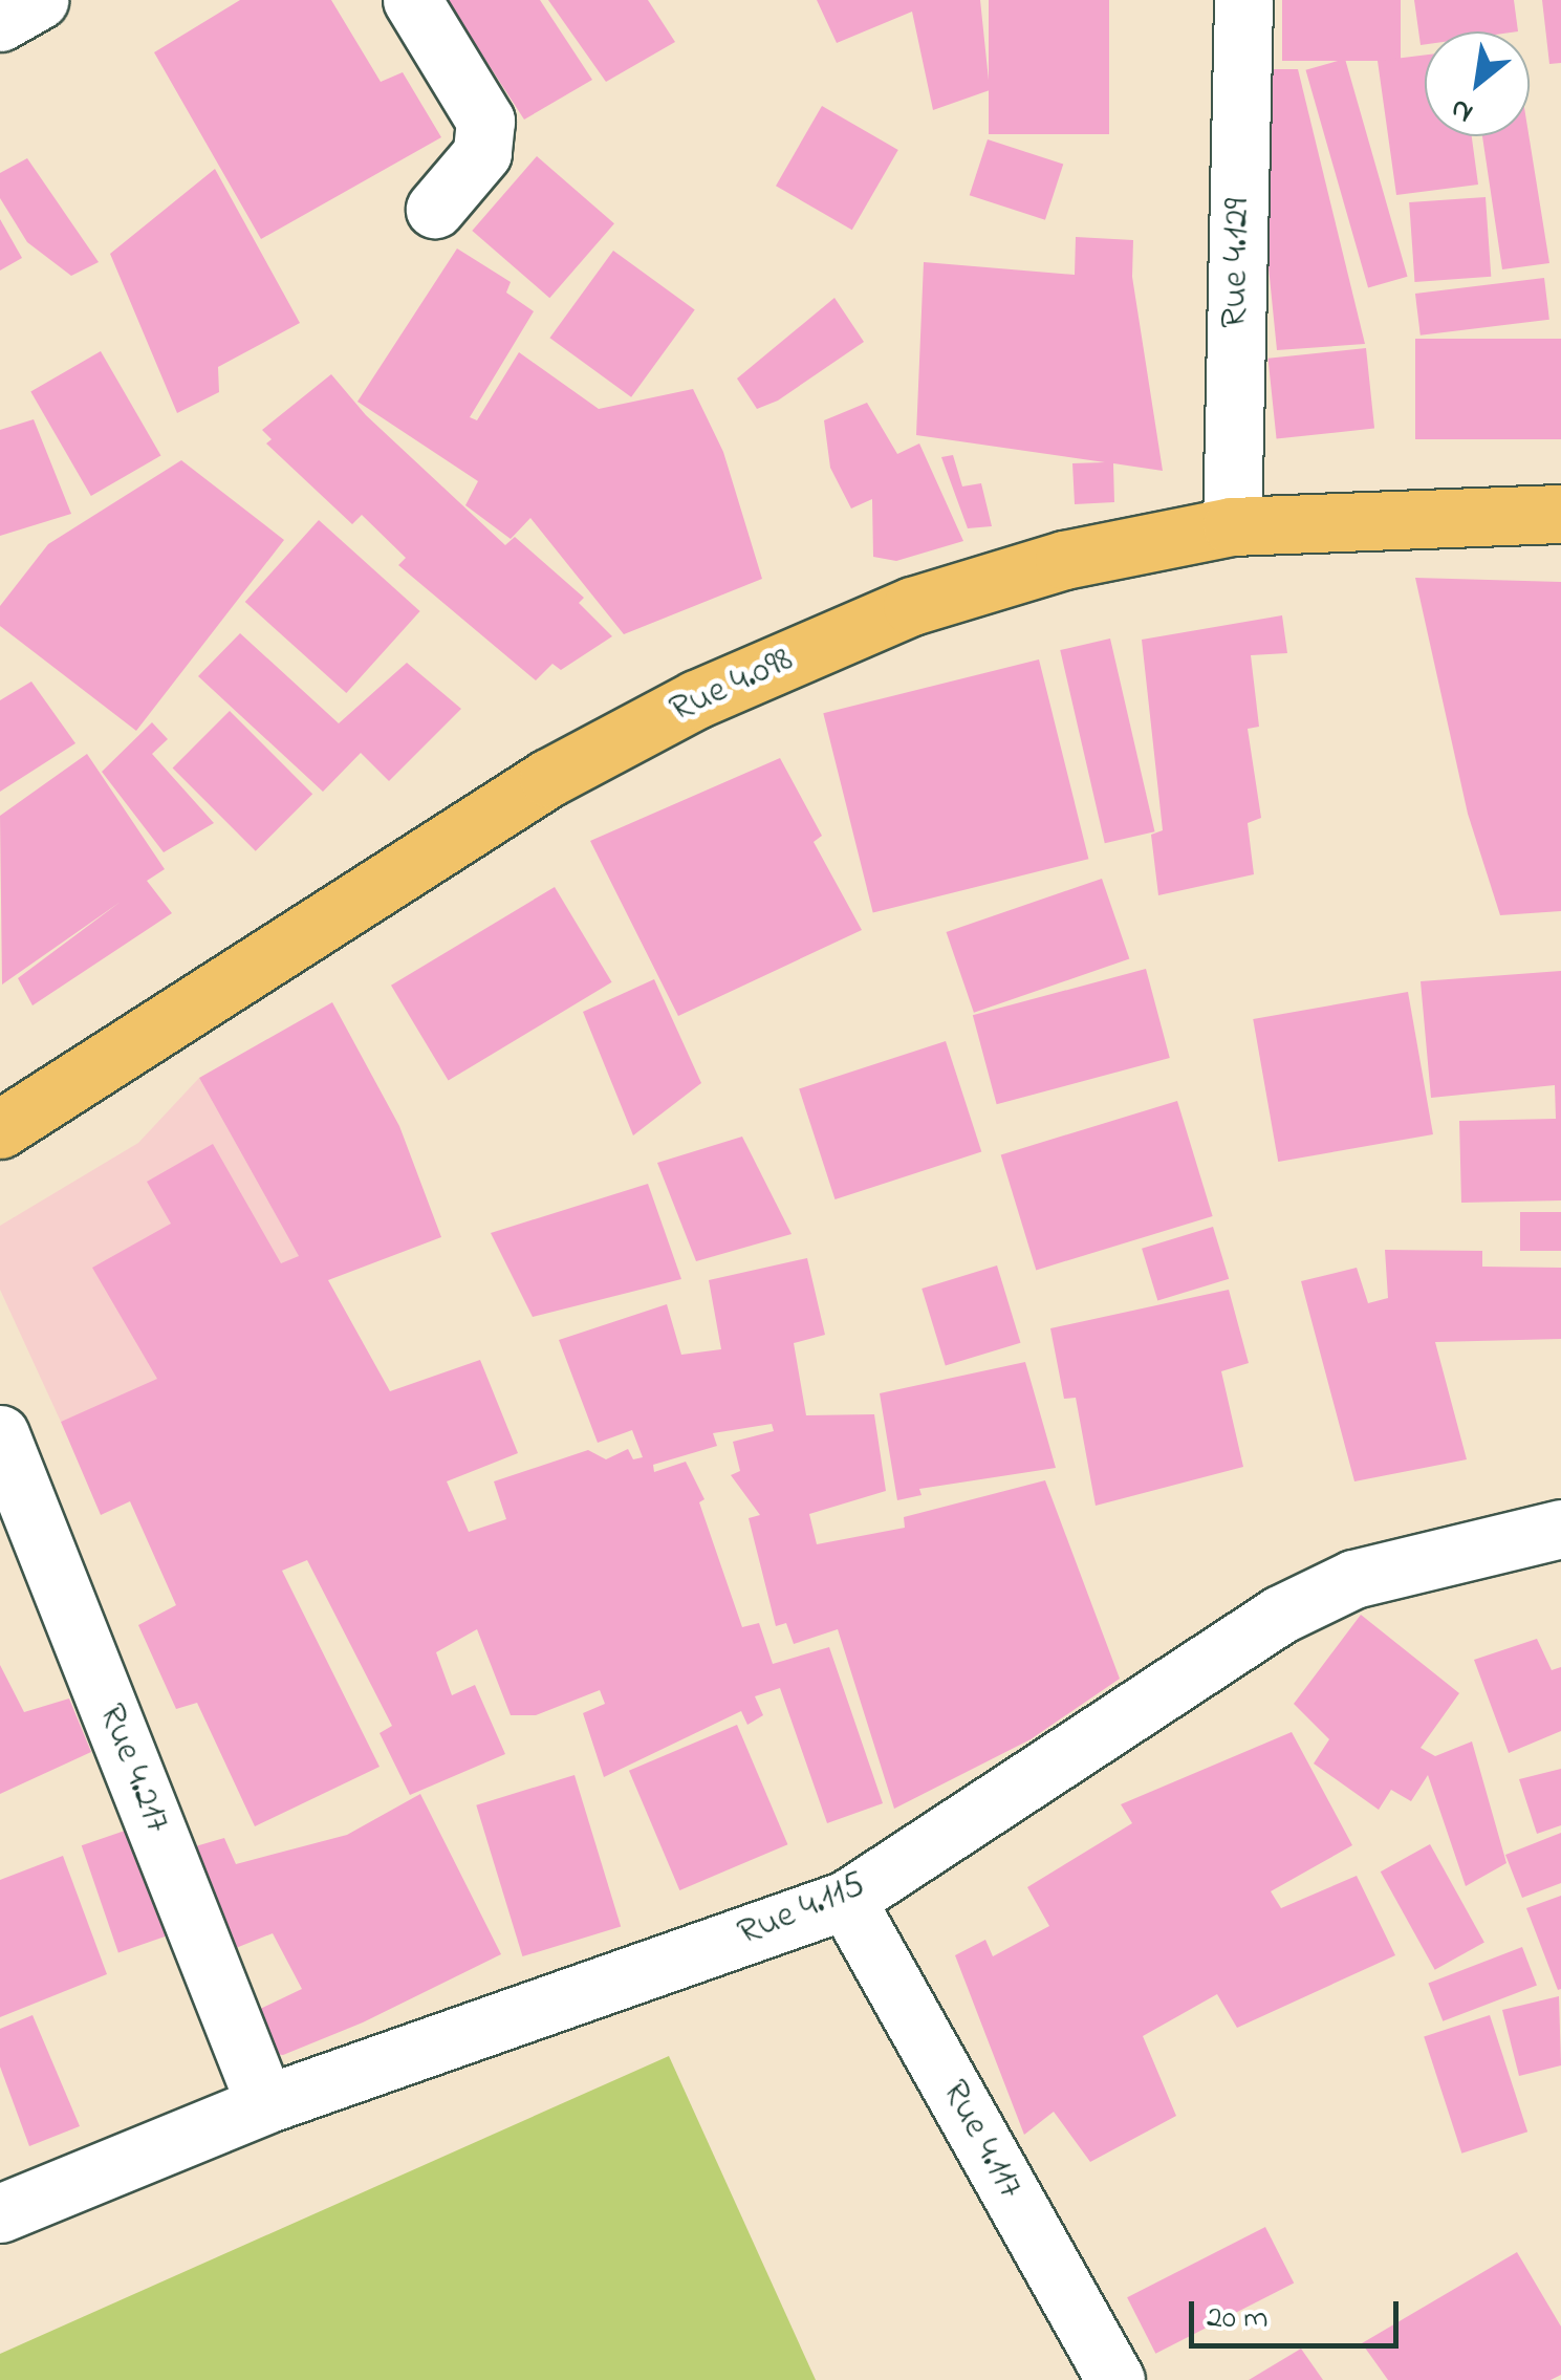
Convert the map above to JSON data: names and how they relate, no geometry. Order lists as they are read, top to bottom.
{
  "streets": {
    "main road": ["Rue 4.098"],
    "street": [
      "Rue 4.129",
      "Rue 4.217",
      "Rue 4.115",
      "Rue 4.117"
    ]
  },
  "crossings": [
    ["Rue 4.129", "Rue 4.098"],
    ["Rue 4.217", "Rue 4.115"],
    ["Rue 4.115", "Rue 4.117"]
  ],
  "scale_bar": "20 m",
  "north": "bottom left"
}
